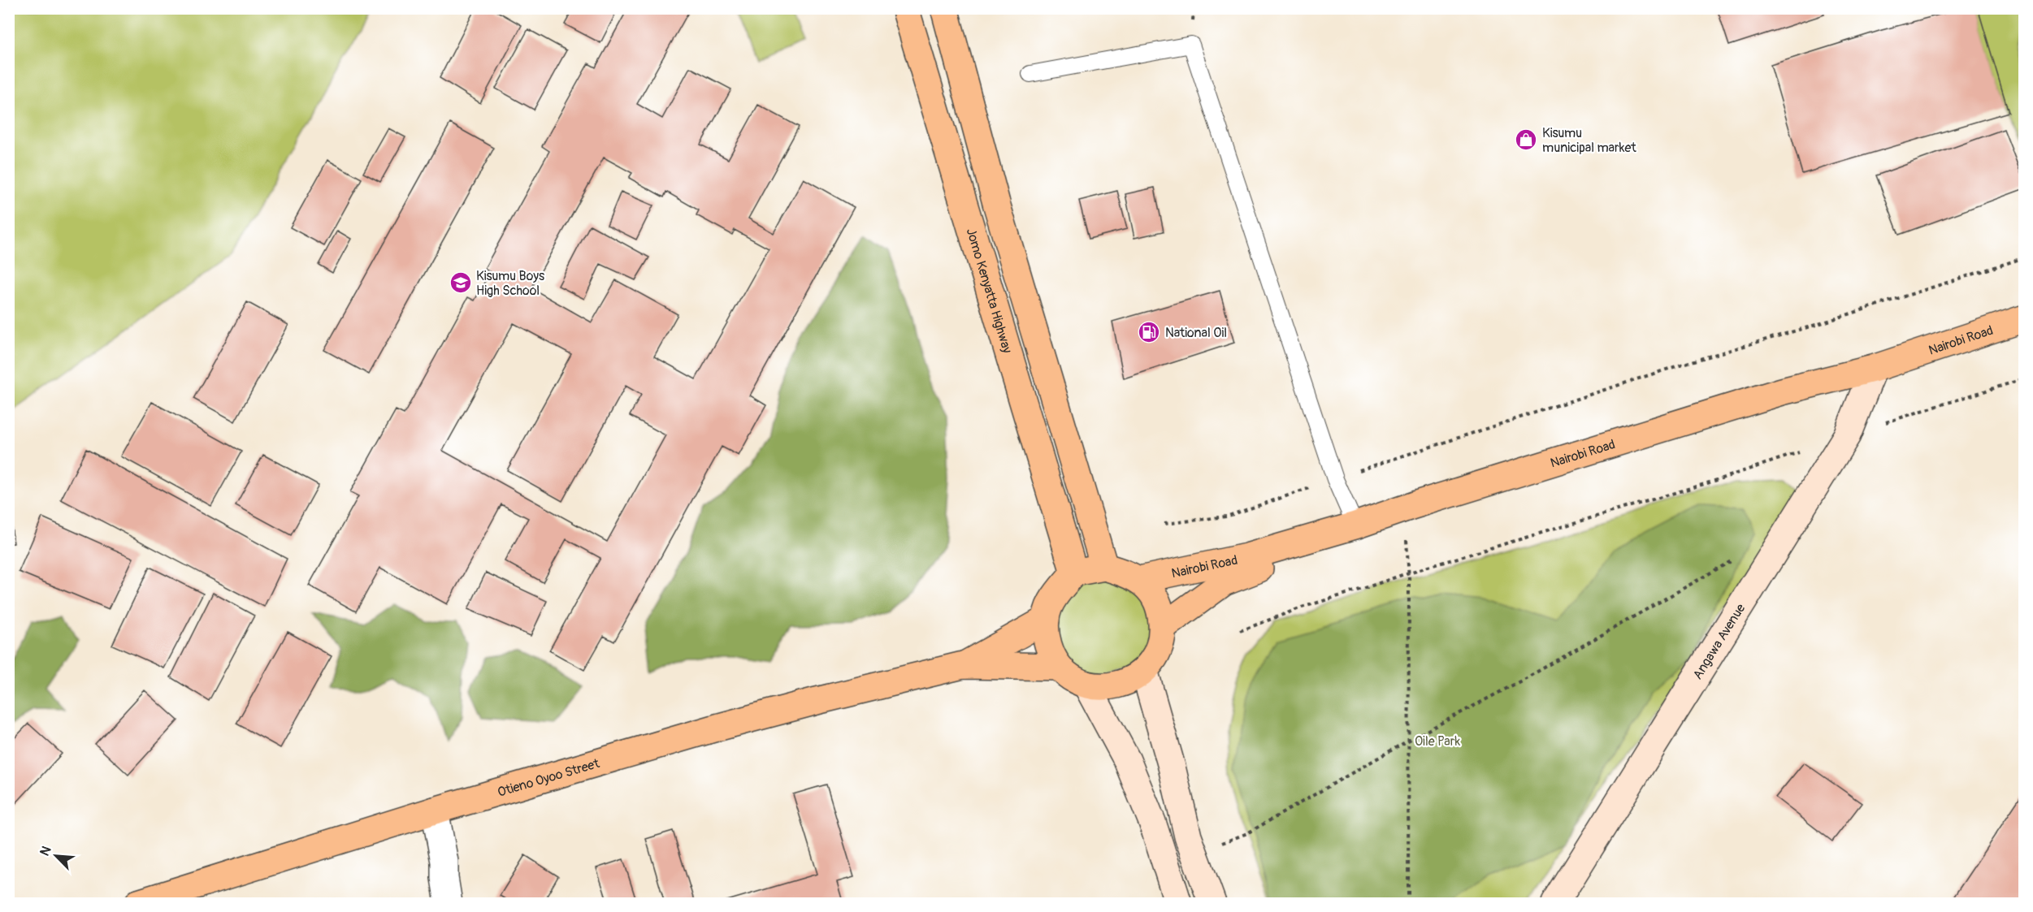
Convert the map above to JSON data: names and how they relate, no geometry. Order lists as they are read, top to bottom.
{
  "streets": {
    "highway": ["Jomo Kenyatta Highway", "Nairobi Road", "Otieno Oyoo Street"],
    "main road": ["Angawa Avenue"]
  },
  "crossings": [
    ["Jomo Kenyatta Highway", "Nairobi Road"],
    ["Nairobi Road", "Angawa Avenue"]
  ],
  "parks": ["Oile Park"],
  "places": {
    "shop": ["Kisumu municipal market"],
    "school or university": ["Kisumu Boys High School"],
    "fuel station": ["National Oil"]
  },
  "north": "top left"
}
